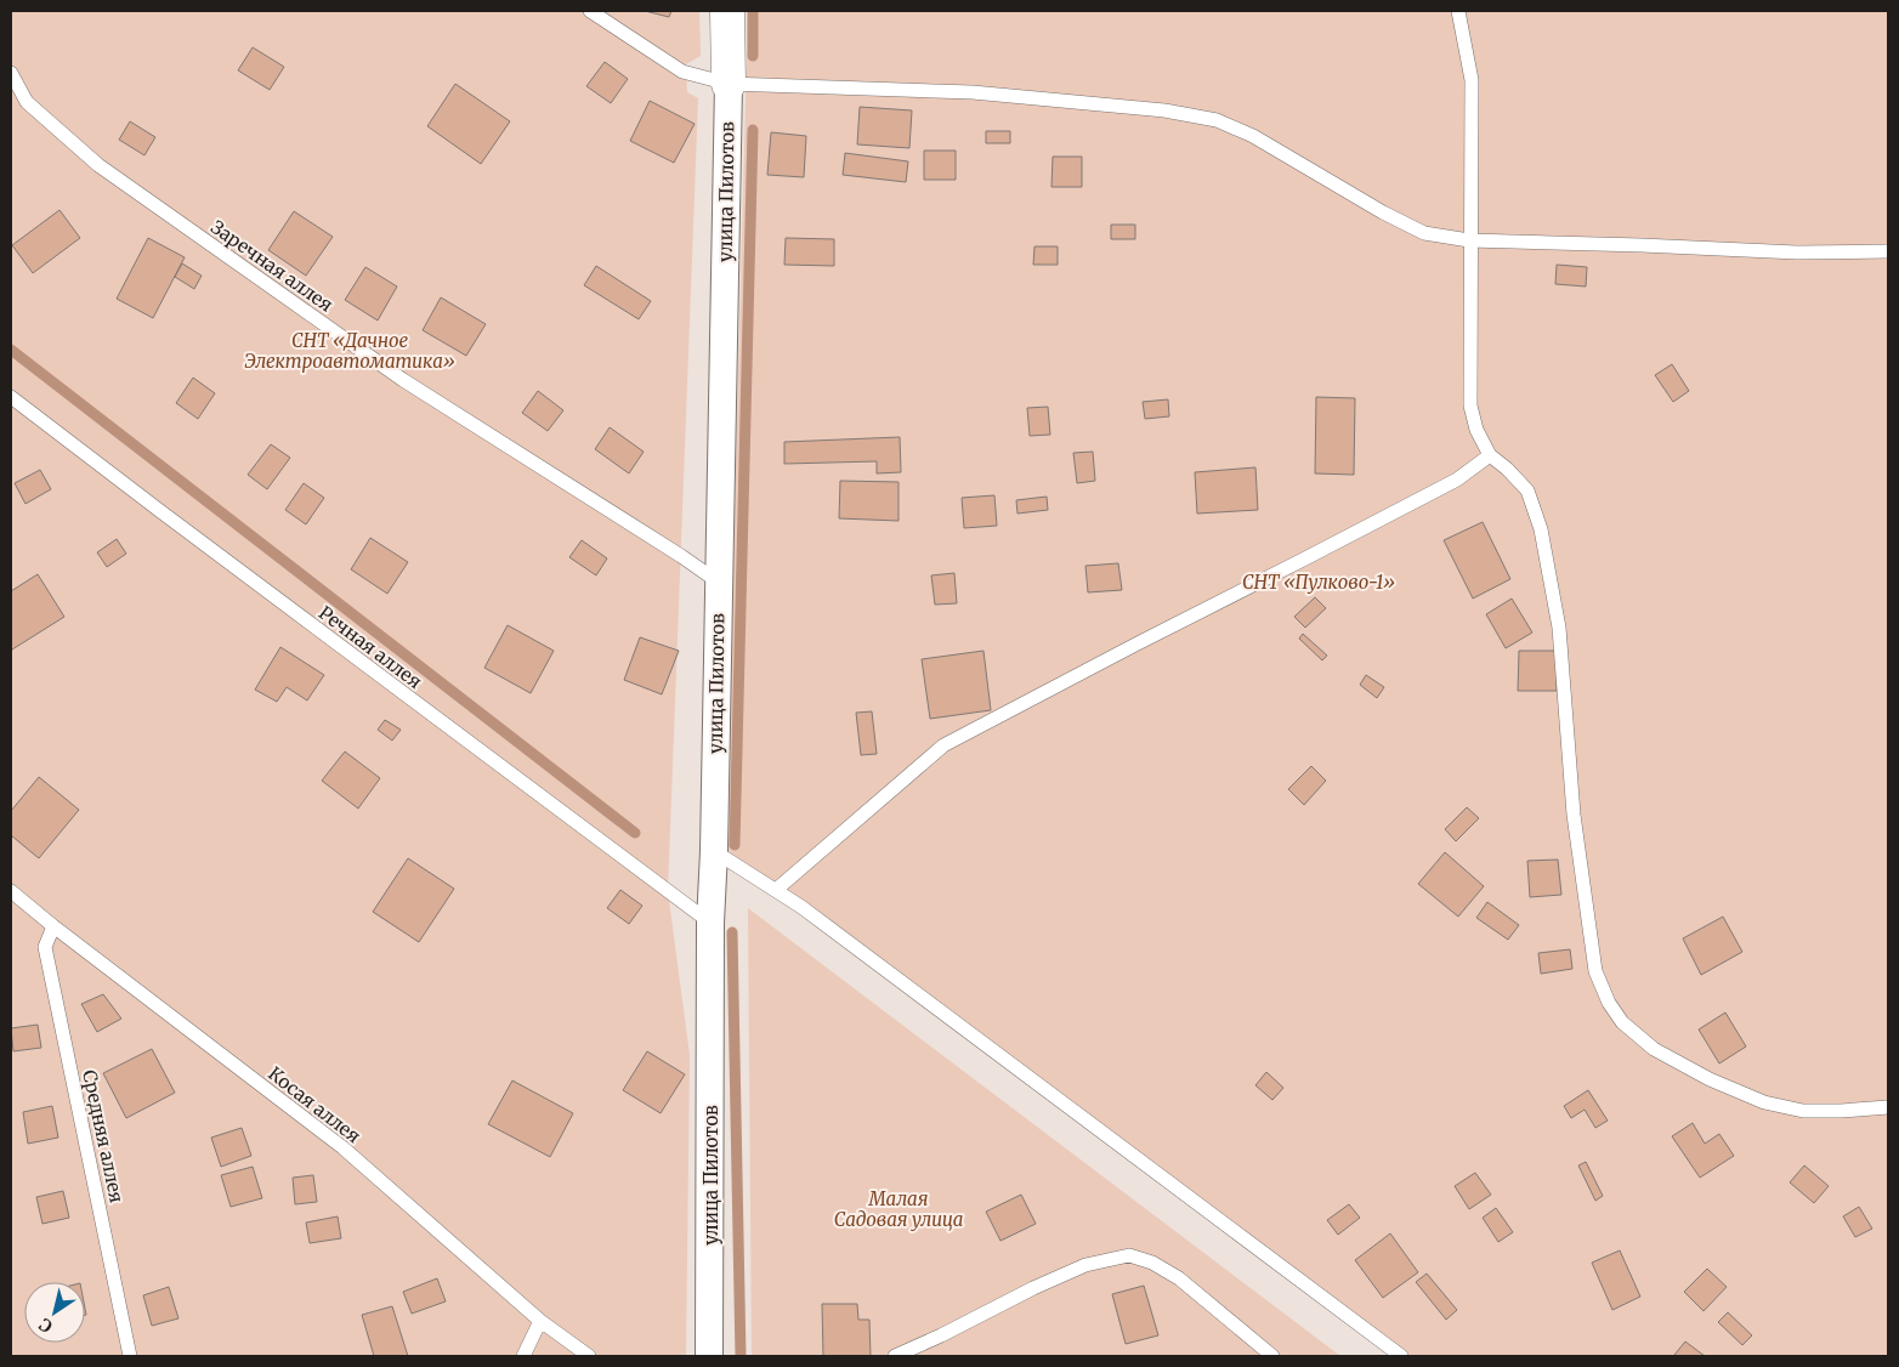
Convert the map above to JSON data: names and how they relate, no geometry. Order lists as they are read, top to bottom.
{
  "streets": {
    "street": ["улица Пилотов"],
    "lane": [
      "Заречная аллея",
      "Речная аллея",
      "Косая аллея",
      "Средняя аллея"
    ]
  },
  "crossings": [
    ["улица Пилотов", "Заречная аллея"],
    ["улица Пилотов", "Речная аллея"],
    ["Косая аллея", "Средняя аллея"]
  ],
  "parks": ["СНТ «Дачное Электроавтоматика»", "СНТ «Пулково-1»", "Малая Садовая улица"],
  "north": "bottom left"
}
